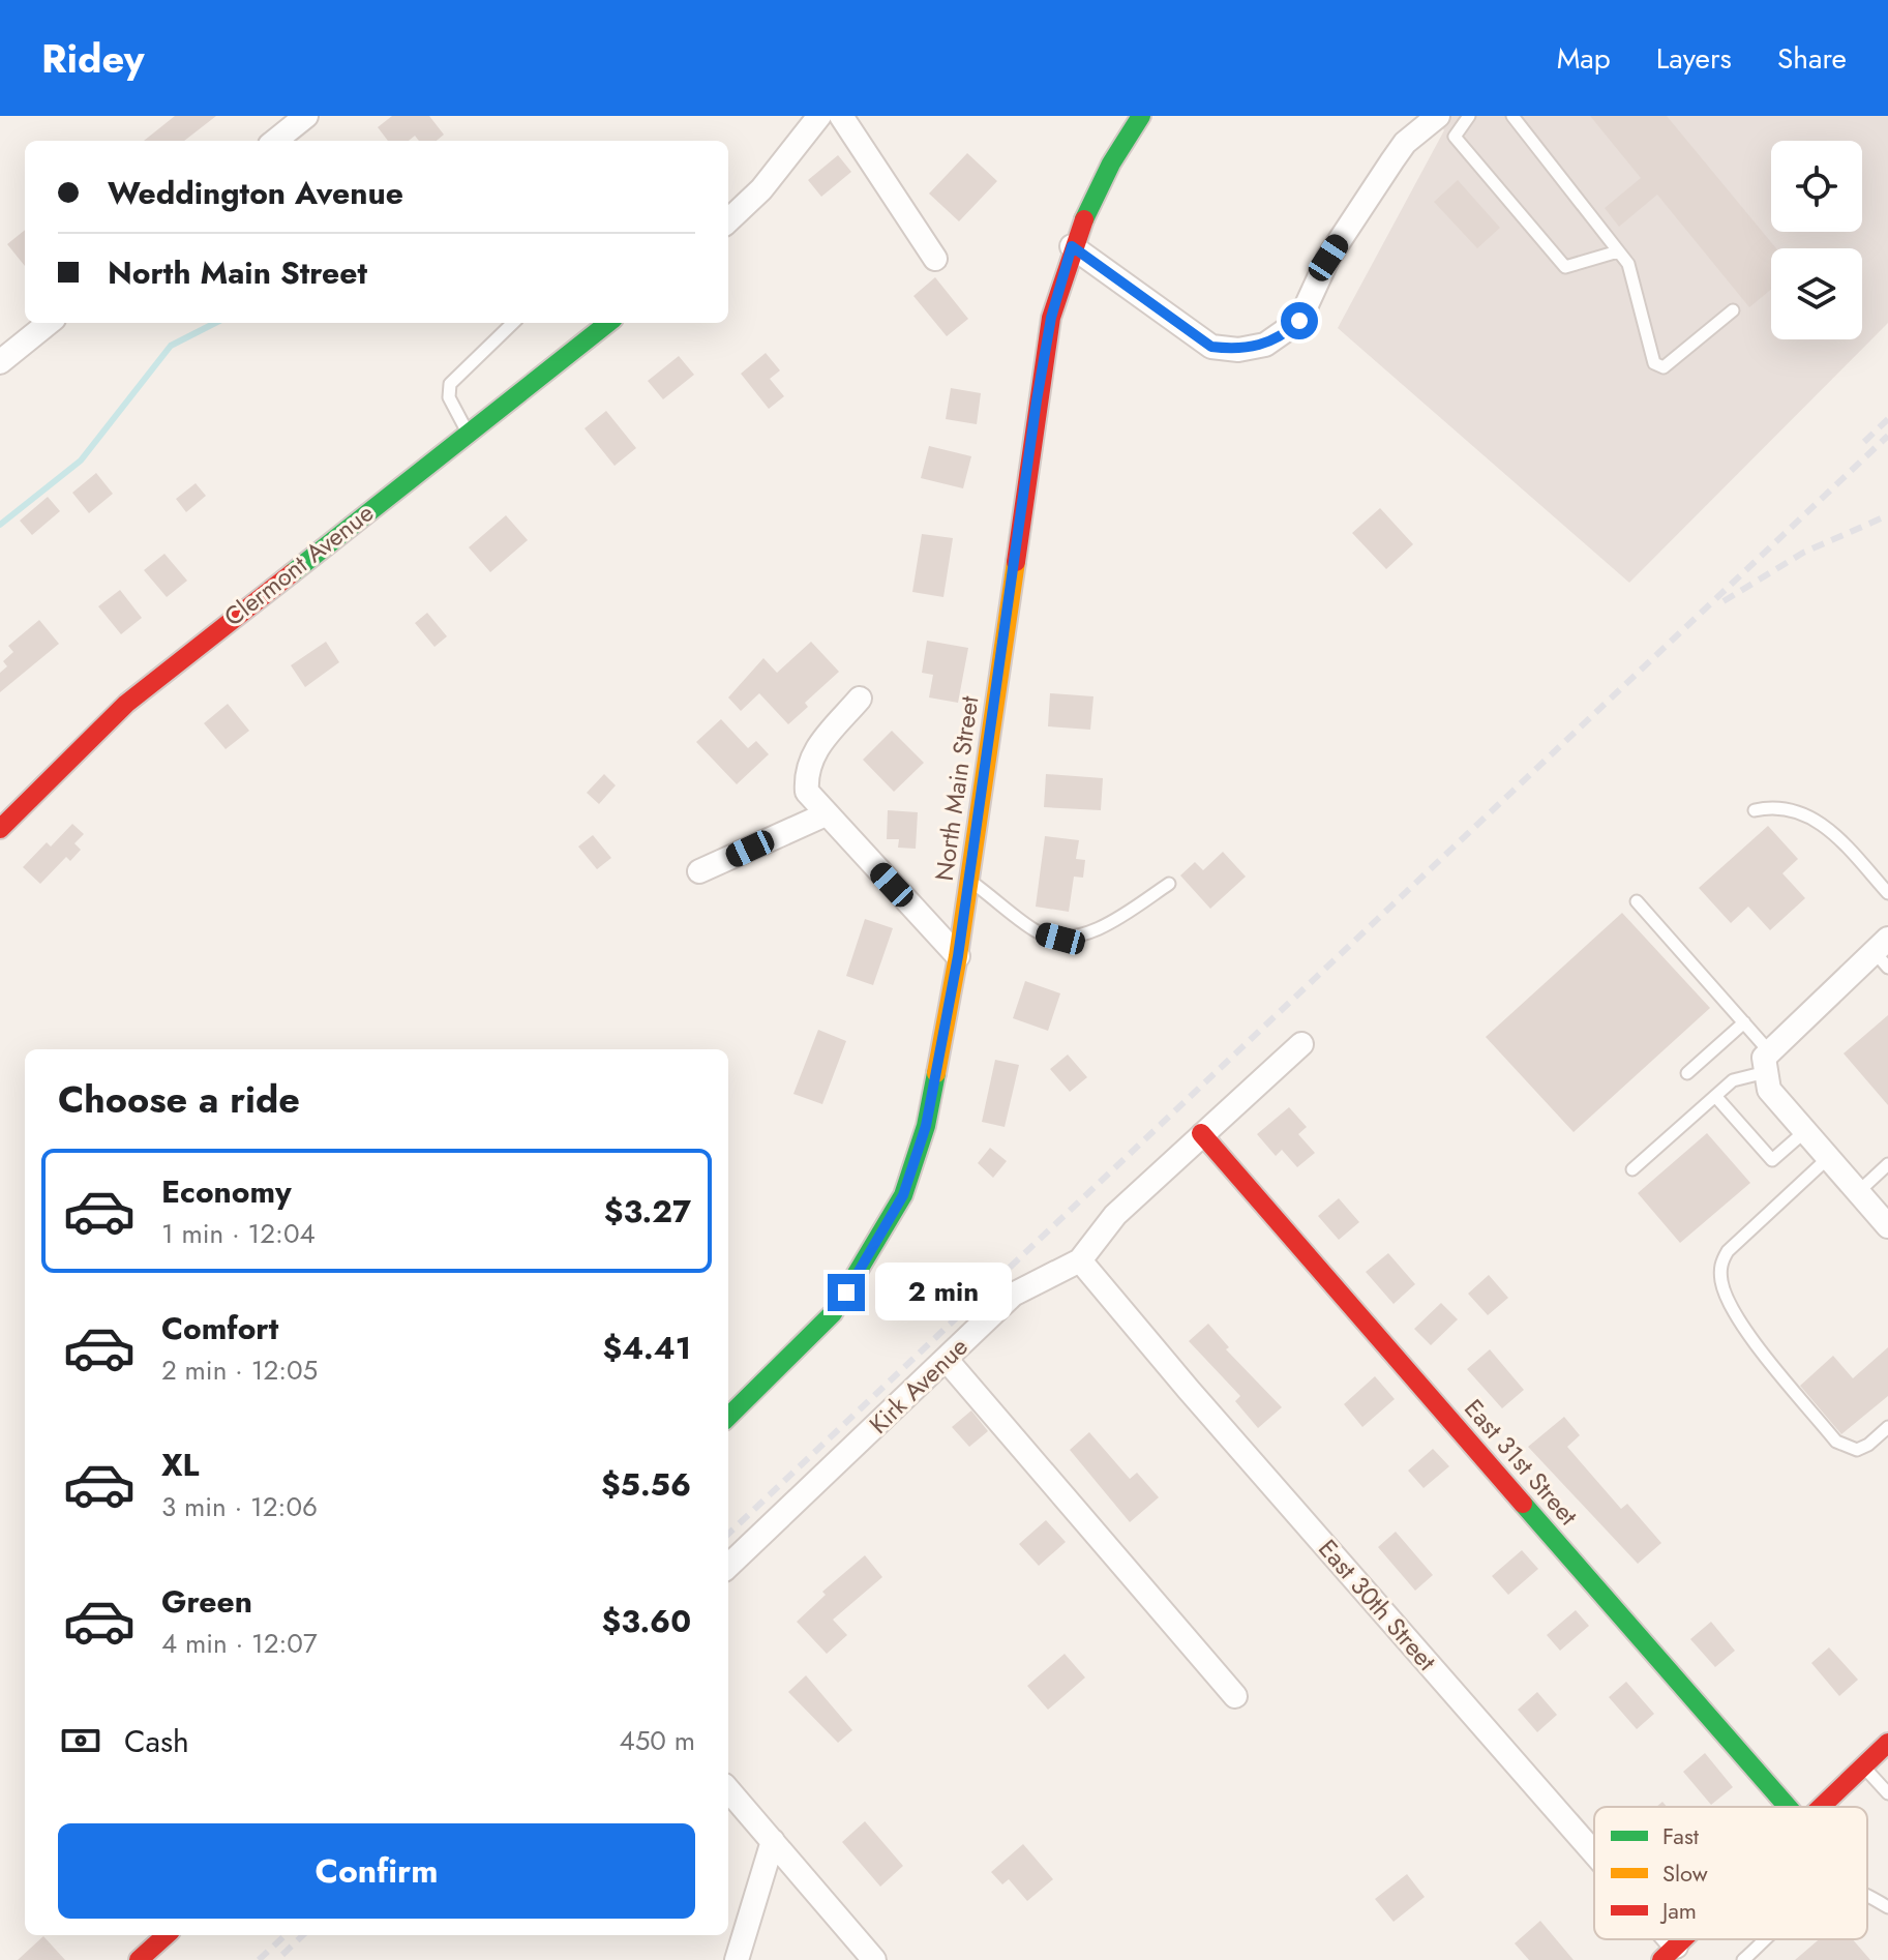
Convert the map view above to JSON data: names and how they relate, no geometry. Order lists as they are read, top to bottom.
{
  "streets": {
    "street": [
      "Clermont Avenue",
      "North Main Street",
      "Kirk Avenue",
      "East 31st Street",
      "East 30th Street"
    ]
  },
  "crossings": [
    ["Kirk Avenue", "East 31st Street"],
    ["Kirk Avenue", "East 30th Street"]
  ],
  "legend": ["Fast", "Slow", "Jam"],
  "page": {
    "header": "Ridey",
    "nav": ["Map", "Layers", "Share"],
    "banner": ["Weddington Avenue", "North Main Street"],
    "heading": "Choose a ride",
    "list": [
      {
        "name": "Economy",
        "note": "1 min · 12:04",
        "value": "$3.27"
      },
      {
        "name": "Comfort",
        "note": "2 min · 12:05",
        "value": "$4.41"
      },
      {
        "name": "XL",
        "note": "3 min · 12:06",
        "value": "$5.56"
      },
      {
        "name": "Green",
        "note": "4 min · 12:07",
        "value": "$3.60"
      }
    ],
    "bubble": "2 min",
    "pay": ["Cash", "450 m"],
    "buttons": "Confirm"
  }
}
